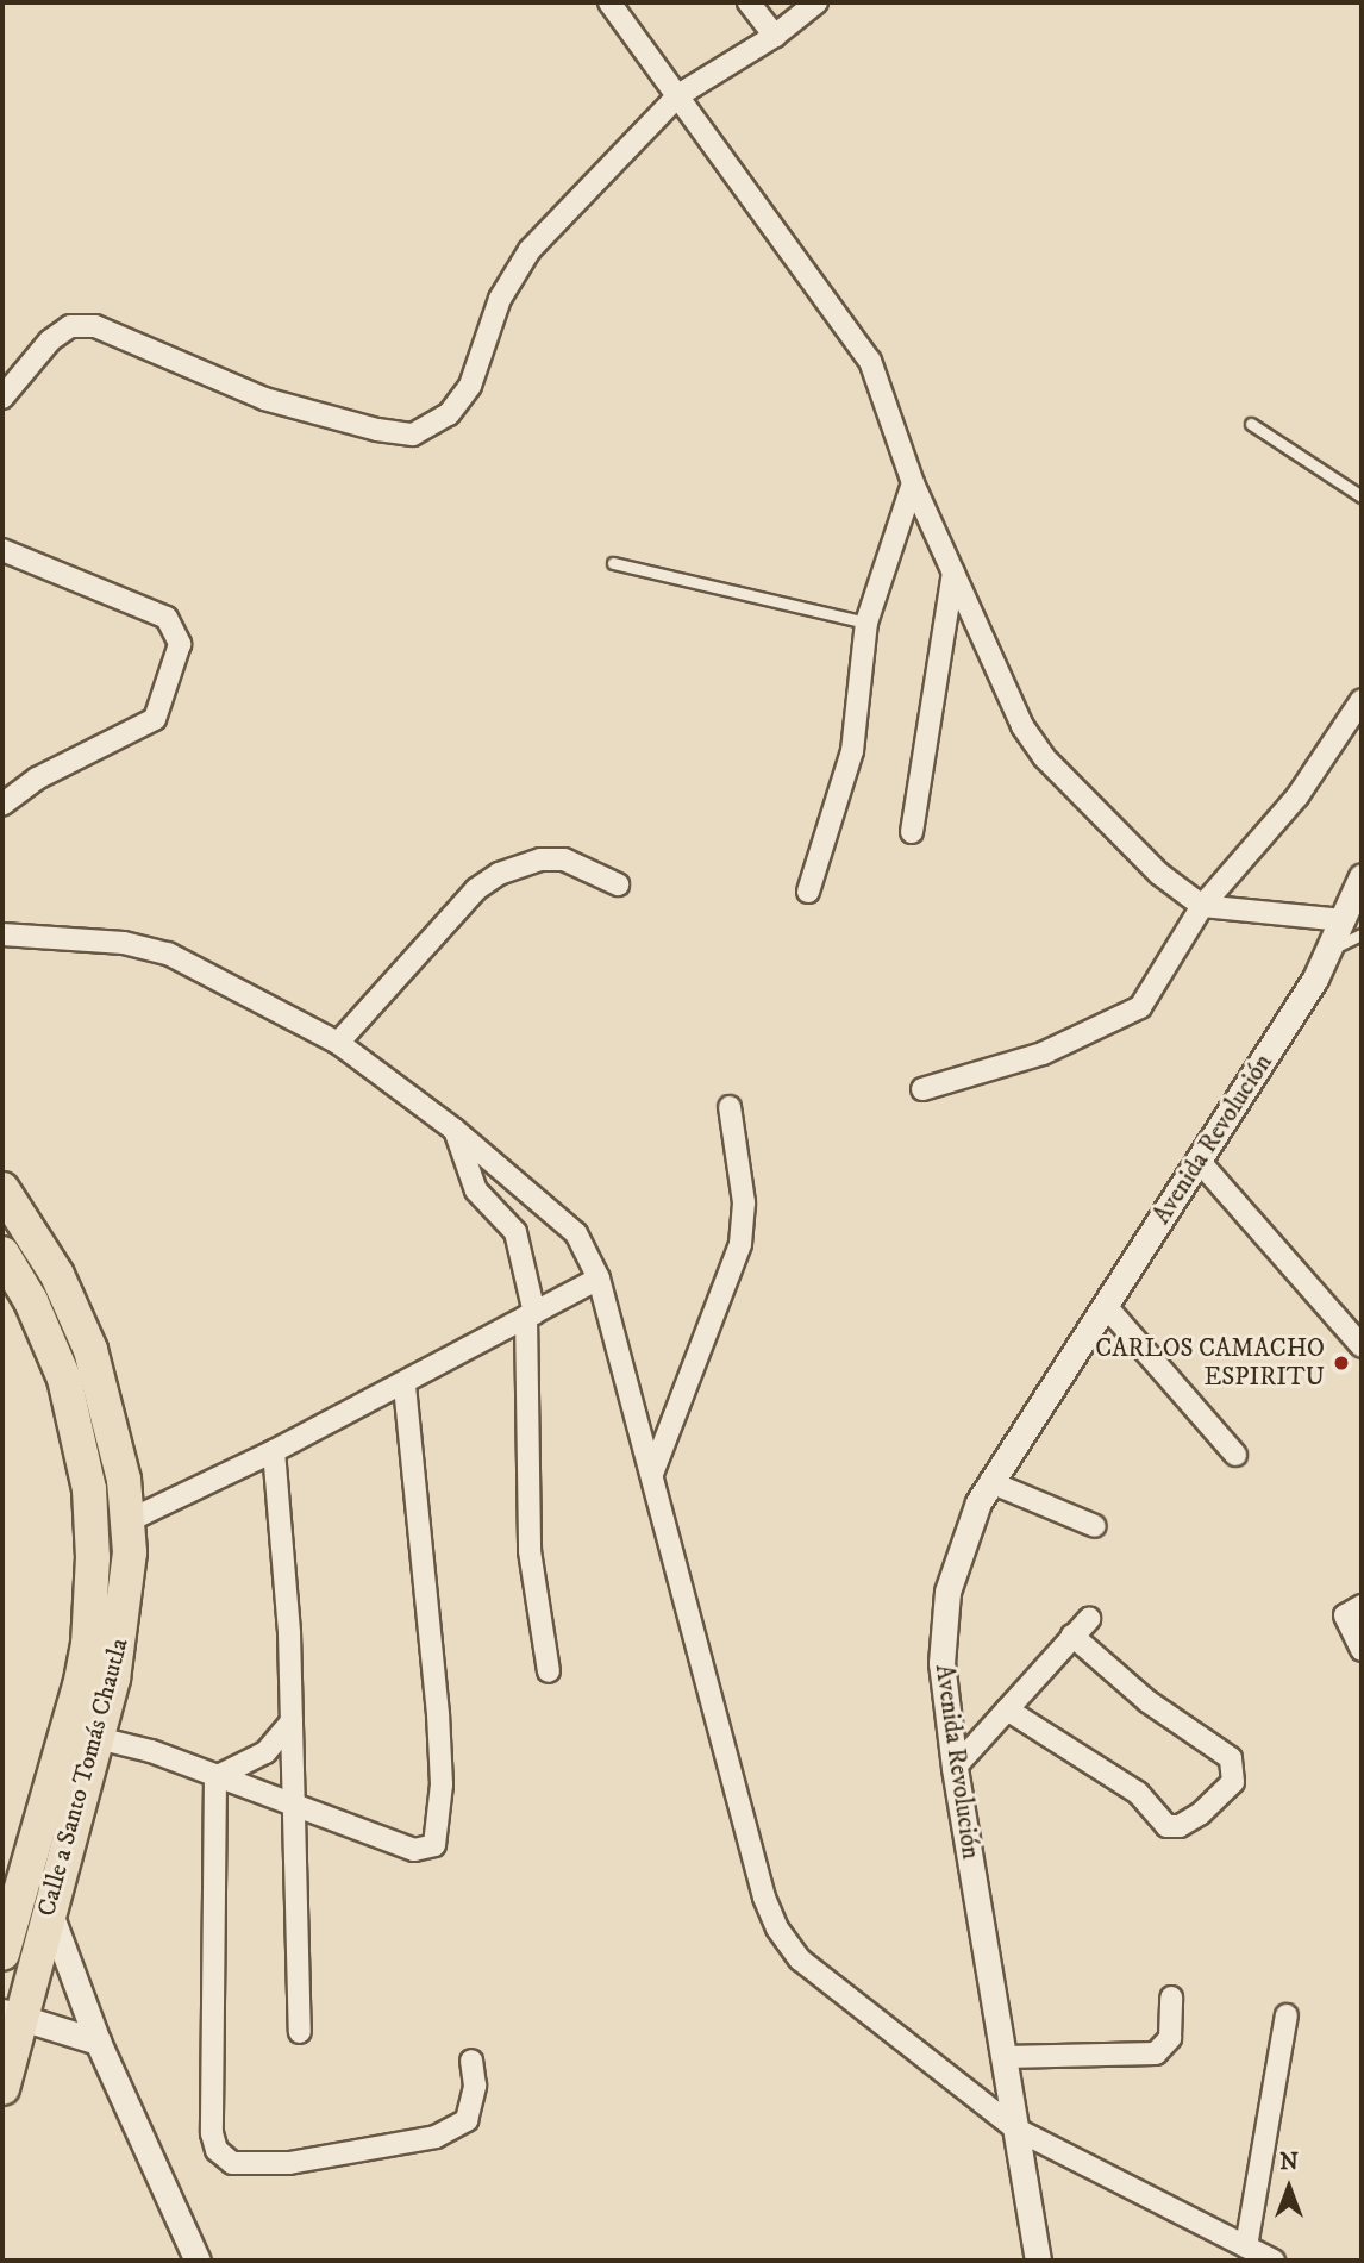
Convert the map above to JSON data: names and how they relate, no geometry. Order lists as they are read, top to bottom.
{
  "streets": {
    "main road": ["Calle a Santo Tomás Chautla"],
    "street": ["Avenida Revolución"]
  },
  "places": ["CARLOS CAMACHO ESPIRITU"],
  "north": "top"
}
